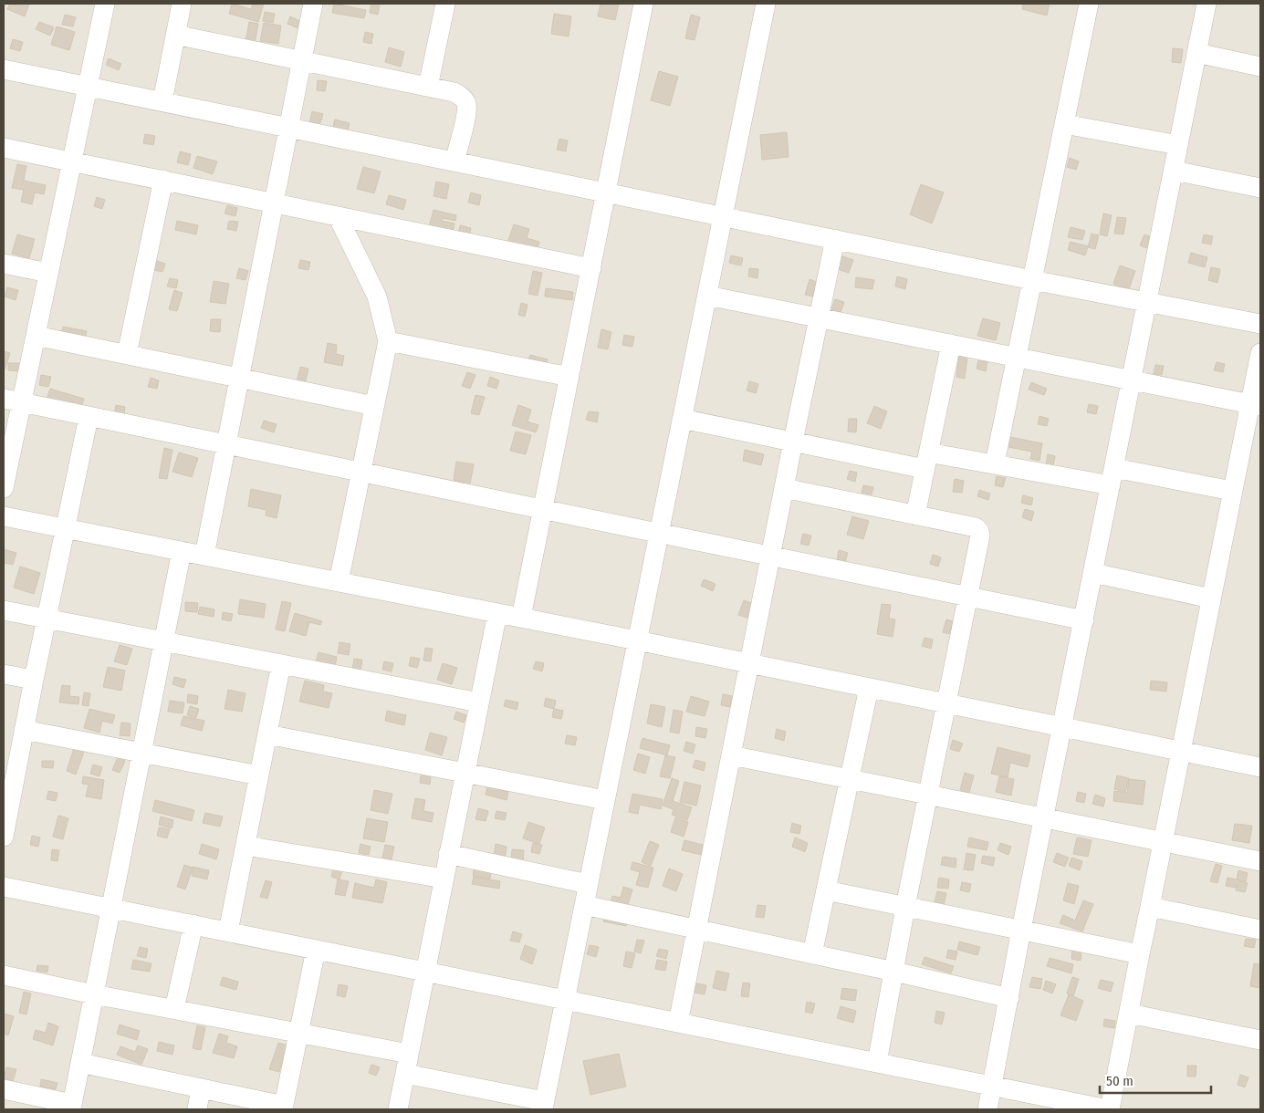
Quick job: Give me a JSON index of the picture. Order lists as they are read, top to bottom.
{
  "scale_bar": "50 m"
}
